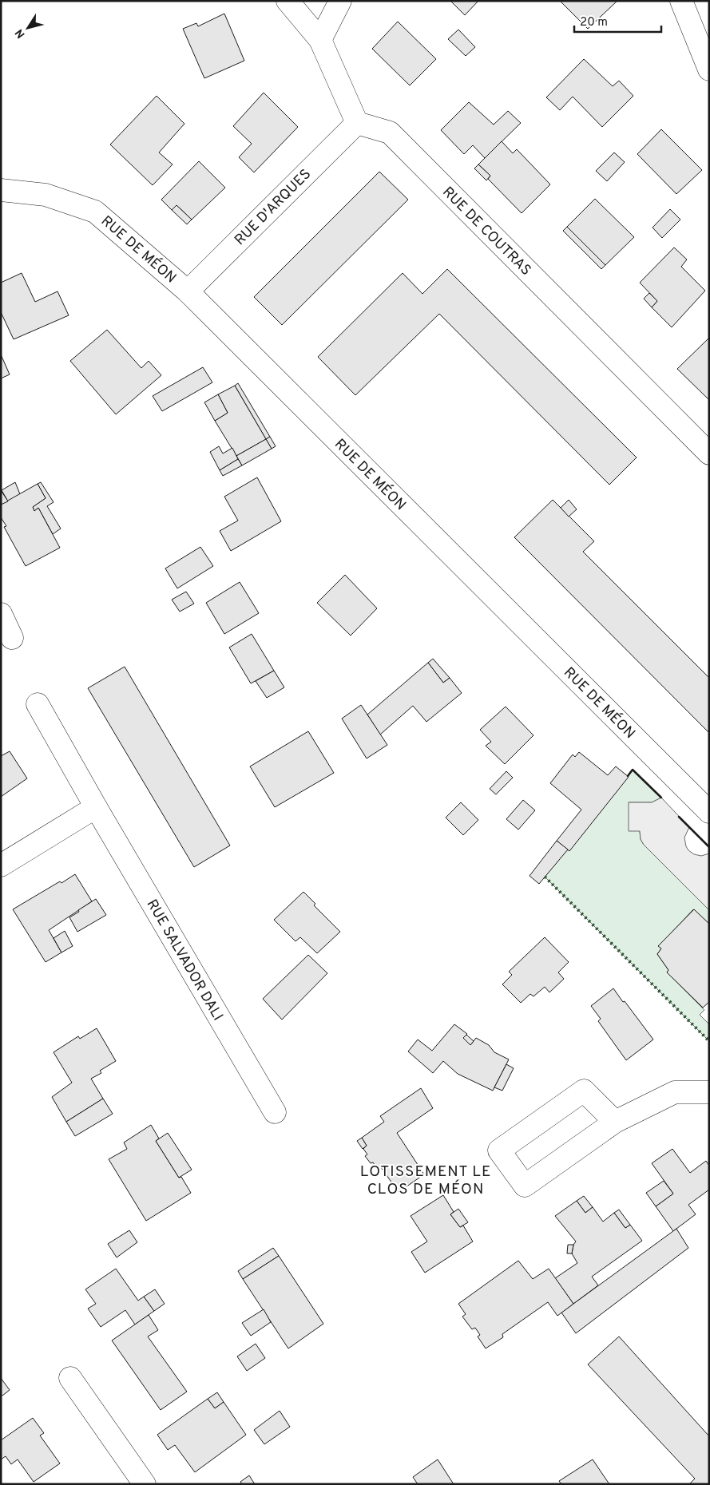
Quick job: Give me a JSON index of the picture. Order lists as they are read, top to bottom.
{
  "streets": {
    "street": [
      "RUE D'ARQUES",
      "RUE DE COUTRAS",
      "RUE DE MÉON",
      "RUE SALVADOR DALI"
    ]
  },
  "crossings": [
    ["RUE D'ARQUES", "RUE DE COUTRAS"],
    ["RUE D'ARQUES", "RUE DE MÉON"]
  ],
  "districts": ["LOTISSEMENT LE CLOS DE MÉON"],
  "scale_bar": "20 m",
  "north": "bottom left"
}
